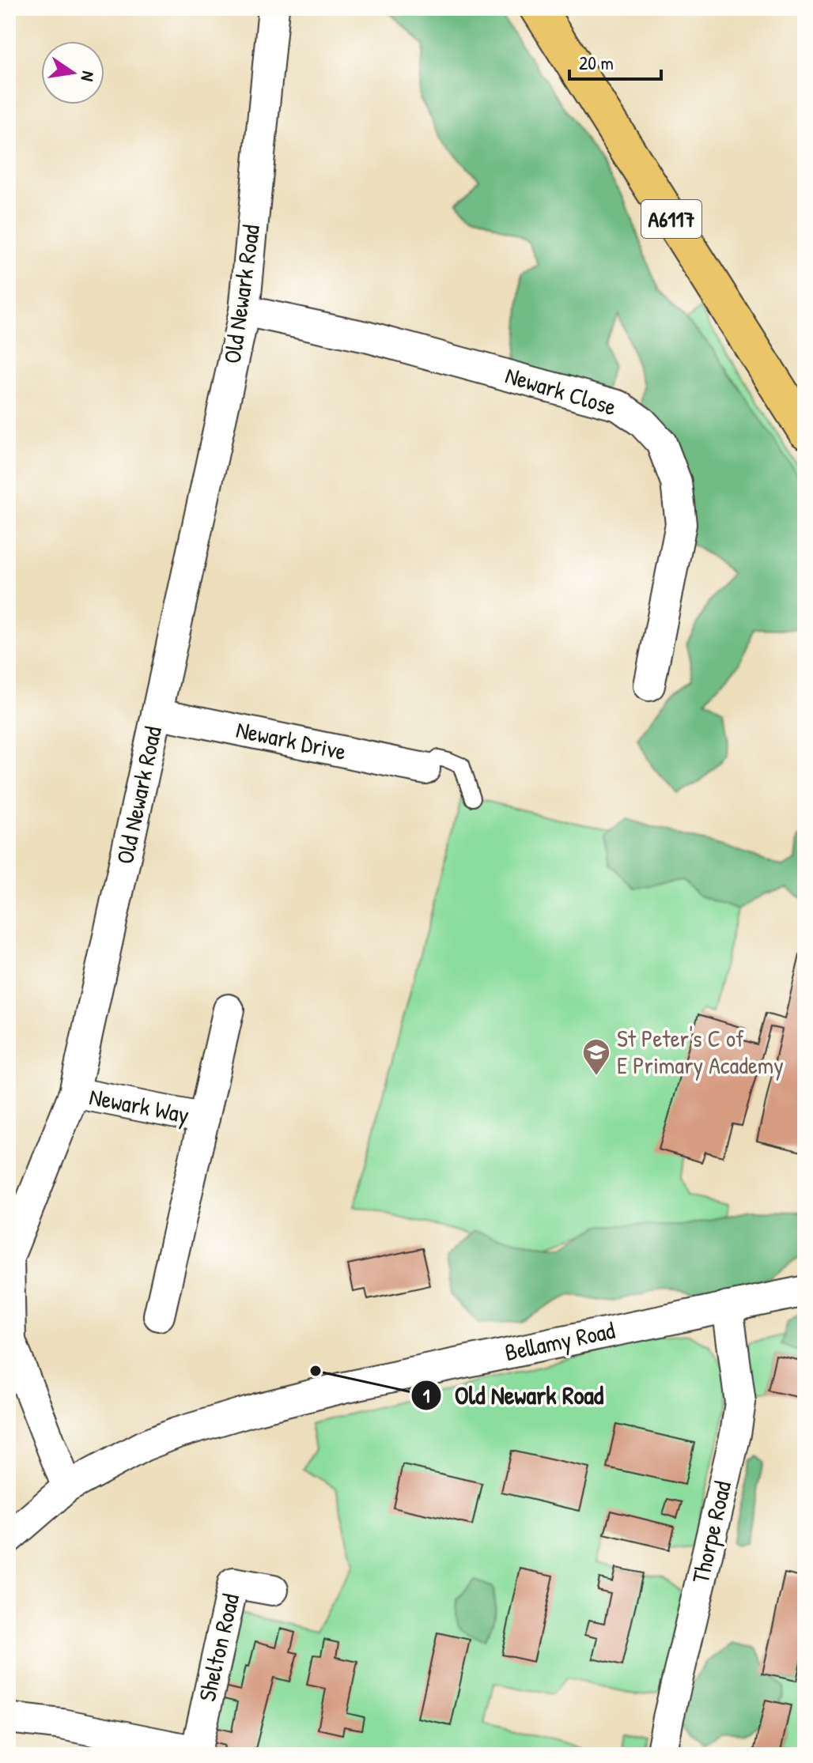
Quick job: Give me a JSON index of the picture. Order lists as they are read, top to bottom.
{
  "streets": {
    "main road": ["A6117"],
    "street": [
      "Old Newark Road",
      "Newark Close",
      "Newark Drive",
      "Newark Way",
      "Bellamy Road",
      "Thorpe Road",
      "Shelton Road"
    ]
  },
  "crossings": [
    ["Old Newark Road", "Newark Close"],
    ["Old Newark Road", "Newark Drive"],
    ["Old Newark Road", "Newark Way"],
    ["Old Newark Road", "Bellamy Road"],
    ["Bellamy Road", "Thorpe Road"]
  ],
  "places": {
    "school or university": ["St Peter's C of E Primary Academy"],
    "other": ["Old Newark Road"]
  },
  "scale_bar": "20 m",
  "north": "right"
}
